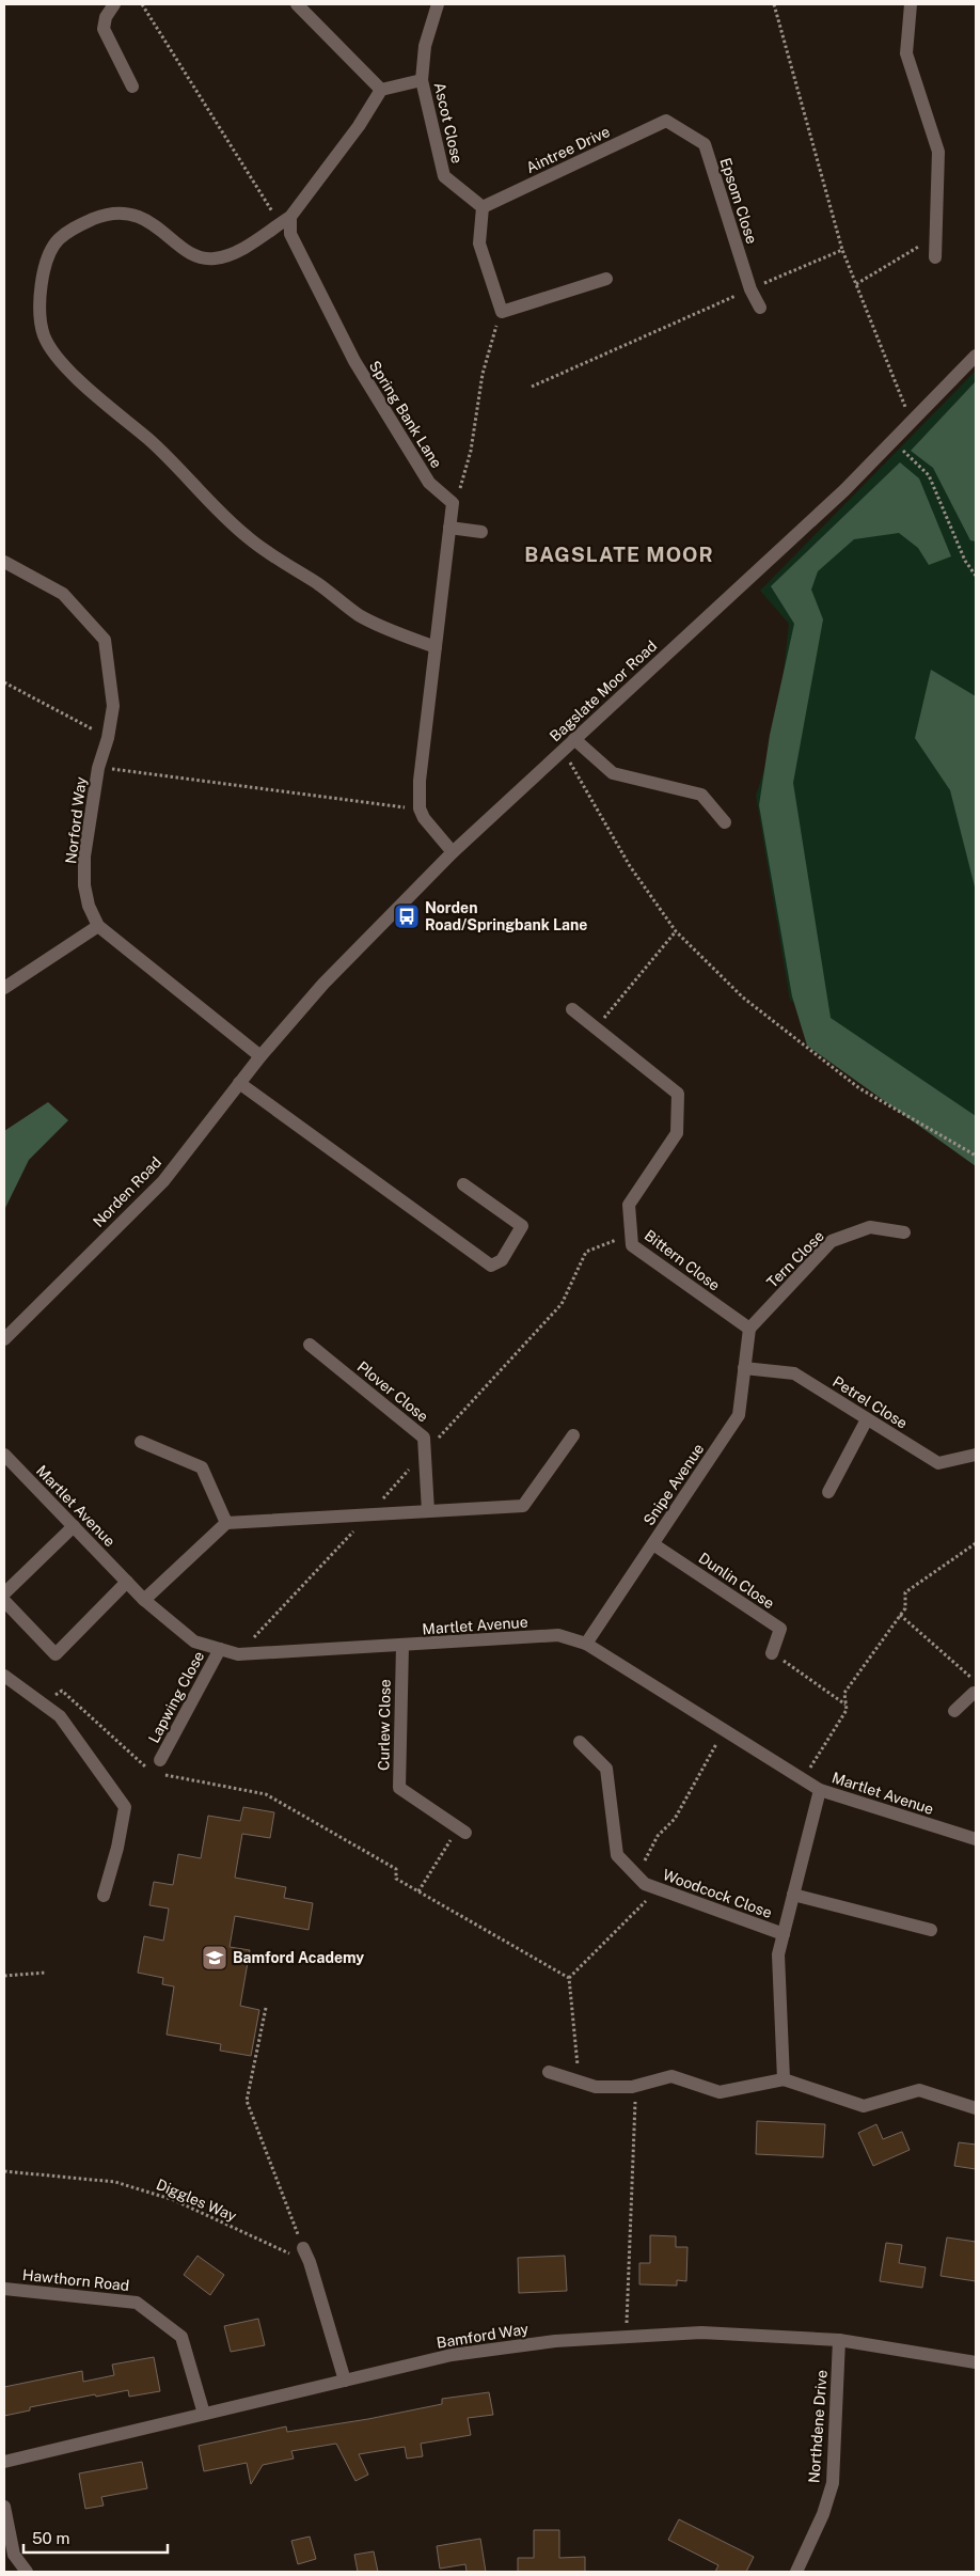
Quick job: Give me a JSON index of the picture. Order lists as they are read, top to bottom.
{
  "streets": {
    "street": [
      "Ascot Close",
      "Aintree Drive",
      "Epsom Close",
      "Spring Bank Lane",
      "Bagslate Moor Road",
      "Norford Way",
      "Norden Road",
      "Tern Close",
      "Bittern Close",
      "Plover Close",
      "Petrel Close",
      "Snipe Avenue",
      "Martlet Avenue",
      "Dunlin Close",
      "Lapwing Close",
      "Curlew Close",
      "Woodcock Close",
      "Hawthorn Road",
      "Bamford Way",
      "Northdene Drive"
    ],
    "path": ["Diggles Way"]
  },
  "crossings": [
    ["Ascot Close", "Aintree Drive"],
    ["Aintree Drive", "Epsom Close"],
    ["Bagslate Moor Road", "Norford Way"],
    ["Bagslate Moor Road", "Norden Road"],
    ["Norford Way", "Norden Road"],
    ["Tern Close", "Bittern Close"],
    ["Tern Close", "Snipe Avenue"],
    ["Bittern Close", "Snipe Avenue"],
    ["Petrel Close", "Snipe Avenue"],
    ["Snipe Avenue", "Martlet Avenue"],
    ["Snipe Avenue", "Dunlin Close"],
    ["Martlet Avenue", "Lapwing Close"],
    ["Martlet Avenue", "Curlew Close"],
    ["Martlet Avenue", "Woodcock Close"],
    ["Hawthorn Road", "Bamford Way"],
    ["Bamford Way", "Northdene Drive"]
  ],
  "districts": ["BAGSLATE MOOR"],
  "places": {
    "bus stop": ["Norden Road/Springbank Lane"],
    "school or university": ["Bamford Academy"]
  },
  "scale_bar": "50 m"
}
